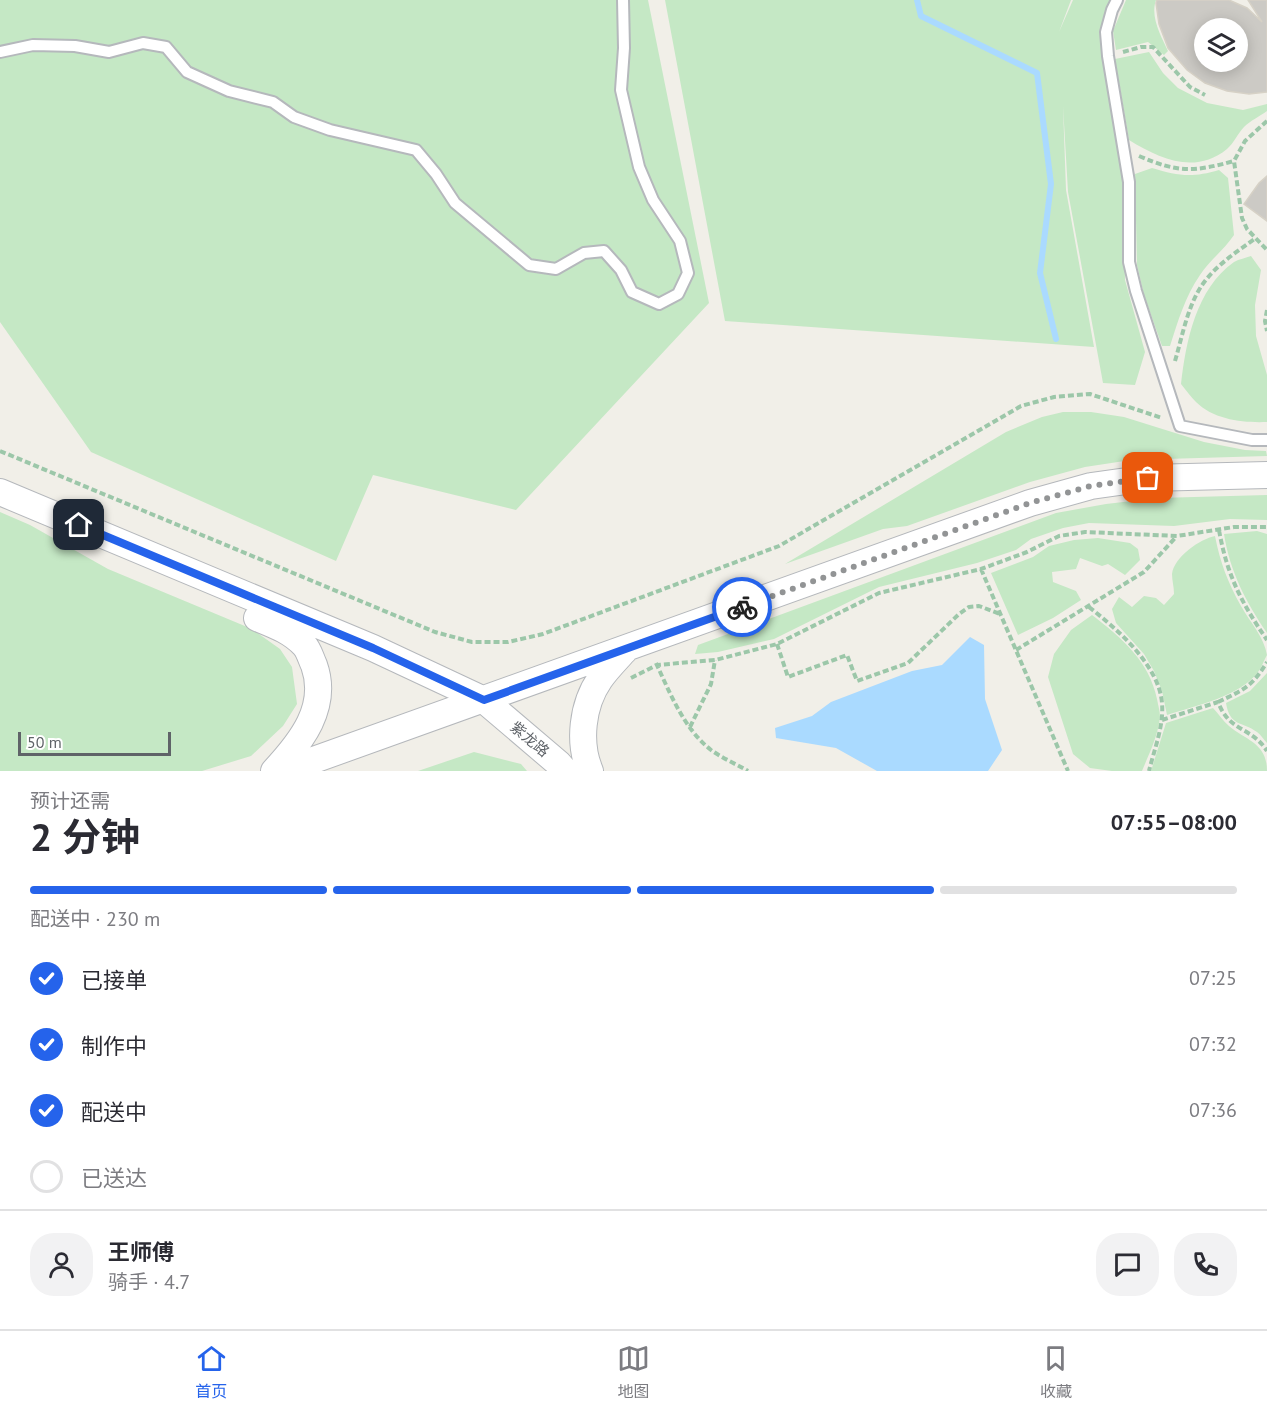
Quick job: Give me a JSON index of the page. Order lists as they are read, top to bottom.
{
  "streets": {
    "street": ["紫龙路"]
  },
  "scale_bar": "50 m",
  "page": {
    "scale": "50 m",
    "heading": ["2 分钟", "预计还需", "07:55–08:00"],
    "panel": ["王师傅", "骑手 · 4.7"],
    "bar": "配送中 · 230 m",
    "list": [
      ["已接单", "07:25"],
      ["制作中", "07:32"],
      ["配送中", "07:36"],
      "已送达"
    ],
    "tabs": ["首页", "地图", "收藏"]
  }
}
